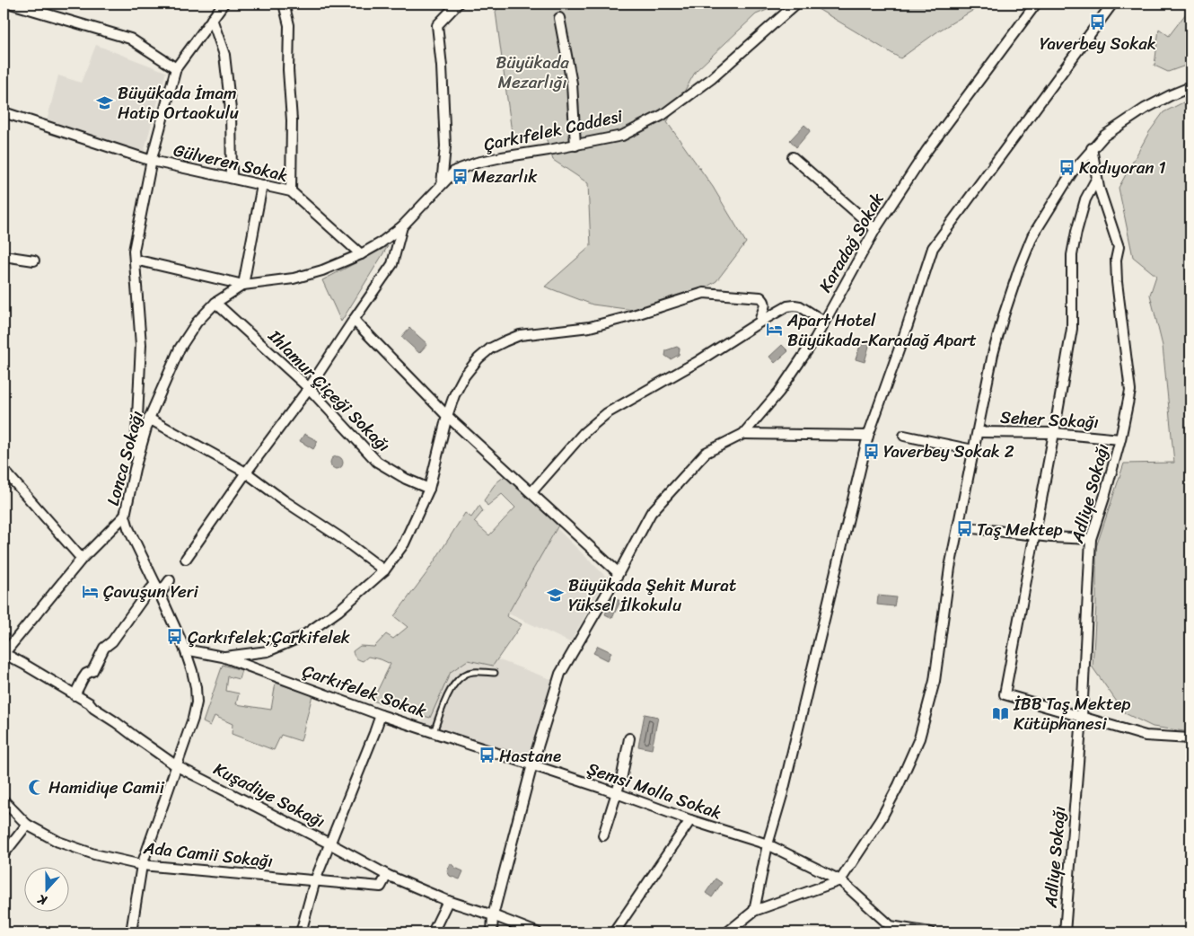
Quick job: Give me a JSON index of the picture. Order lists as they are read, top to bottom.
{
  "streets": {
    "street": [
      "Çarkıfelek Caddesi",
      "Gülveren Sokak",
      "Karadağ Sokak",
      "Ihlamur Çiçeği Sokağı",
      "Seher Sokağı",
      "Lonca Sokağı",
      "Adliye Sokağı",
      "Çarkıfelek Sokak",
      "Şemsi Molla Sokak",
      "Kuşadiye Sokağı",
      "Ada Camii Sokağı"
    ]
  },
  "crossings": [
    ["Çarkıfelek Caddesi", "Lonca Sokağı"],
    ["Gülveren Sokak", "Lonca Sokağı"],
    ["Karadağ Sokak", "Çarkıfelek Sokak"],
    ["Karadağ Sokak", "Şemsi Molla Sokak"],
    ["Karadağ Sokak", "Kuşadiye Sokağı"],
    ["Ihlamur Çiçeği Sokağı", "Lonca Sokağı"],
    ["Seher Sokağı", "Adliye Sokağı"],
    ["Lonca Sokağı", "Çarkıfelek Sokak"],
    ["Lonca Sokağı", "Kuşadiye Sokağı"],
    ["Lonca Sokağı", "Ada Camii Sokağı"],
    ["Çarkıfelek Sokak", "Şemsi Molla Sokak"],
    ["Kuşadiye Sokağı", "Ada Camii Sokağı"]
  ],
  "parks": ["Büyükada Mezarlığı"],
  "places": {
    "bus stop": [
      "Yaverbey Sokak",
      "Kadıyoran 1",
      "Mezarlık",
      "Yaverbey Sokak 2",
      "Taş Mektep",
      "Çarkıfelek;Çarkifelek",
      "Hastane"
    ],
    "school or university": ["Büyükada İmam Hatip Ortaokulu", "Büyükada Şehit Murat Yüksel İlkokulu"],
    "hotel": ["Apart Hotel Büyükada-Karadağ Apart", "Çavuşun Yeri"],
    "library": ["İBB Taş Mektep Kütüphanesi"],
    "mosque": ["Hamidiye Camii"]
  },
  "north": "bottom"
}
